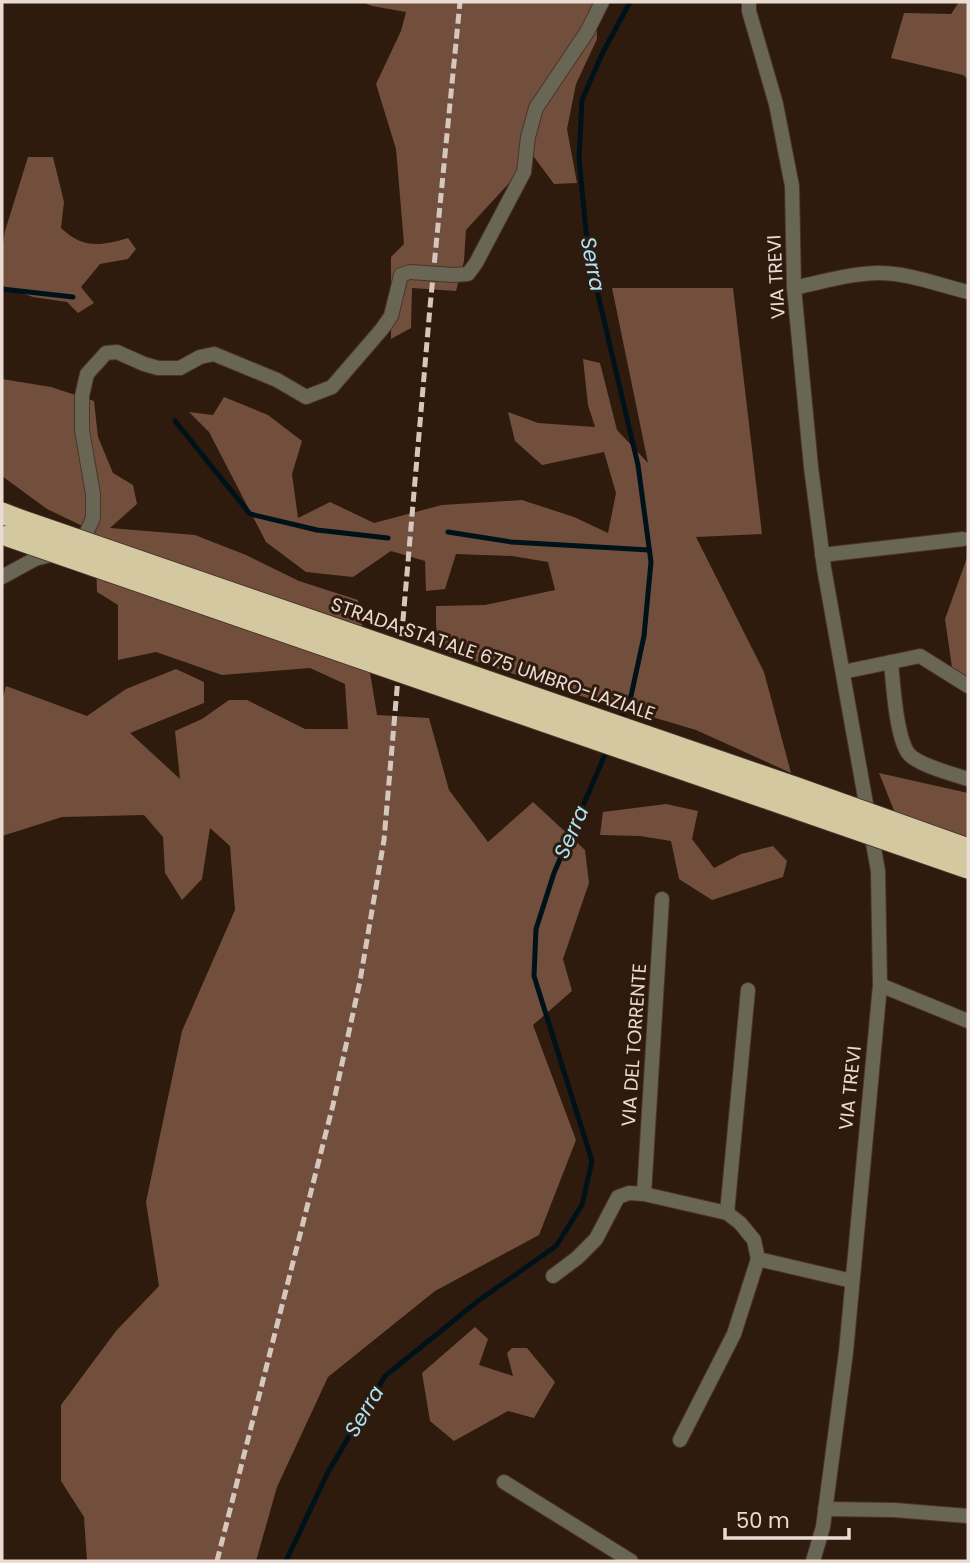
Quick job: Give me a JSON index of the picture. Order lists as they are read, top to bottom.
{
  "streets": {
    "highway": ["STRADA STATALE 675 UMBRO-LAZIALE"],
    "street": ["VIA TREVI", "VIA DEL TORRENTE"]
  },
  "water": ["Serra"],
  "scale_bar": "50 m"
}
